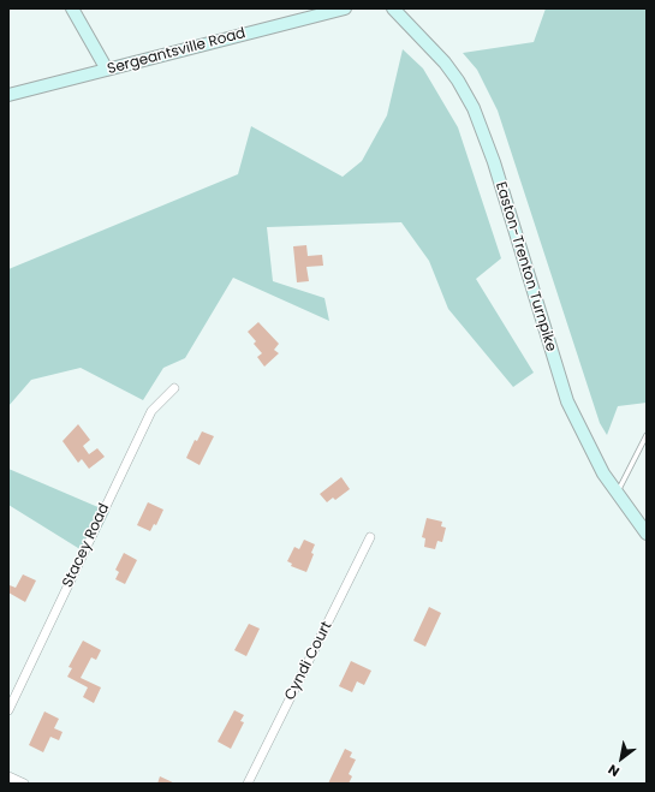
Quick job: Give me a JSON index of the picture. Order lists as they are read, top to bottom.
{
  "streets": {
    "main road": ["Sergeantsville Road", "Easton-Trenton Turnpike"],
    "street": ["Stacey Road", "Cyndi Court"]
  },
  "north": "bottom left"
}
